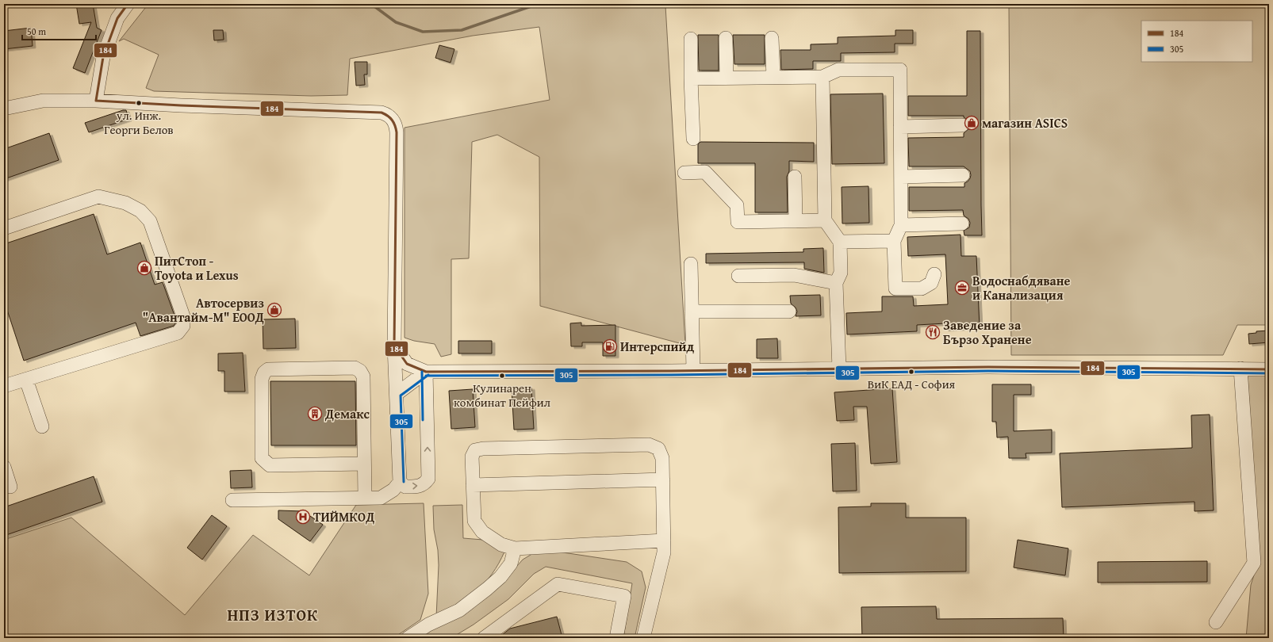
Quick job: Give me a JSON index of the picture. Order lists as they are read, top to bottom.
{
  "districts": ["НПЗ ИЗТОК"],
  "places": {
    "other": ["ул. Инж. Георги Белов", "ВиК ЕАД - София", "Кулинарен комбинат Пейфил"],
    "shop": ["магазин ASICS", "ПитСтоп - Toyota и Lexus", "Автосервиз \"Авантайм-М\" ЕООД"],
    "office": ["Водоснабдяване и Канализация"],
    "restaurant": ["Заведение за Бързо Хранене"],
    "fuel station": ["Интерспийд"],
    "building": ["Демакс"],
    "hospital": ["ТИЙМКОД"]
  },
  "lines": ["transit line 184", "transit line 305"],
  "legend": ["184", "305"],
  "scale_bar": "50 m"
}
